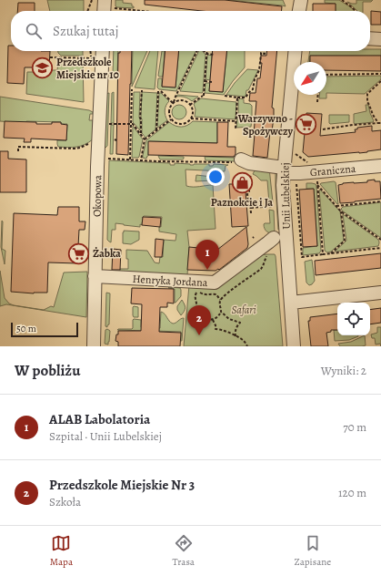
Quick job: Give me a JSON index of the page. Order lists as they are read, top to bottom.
{
  "streets": {
    "street": [
      "Graniczna",
      "Okopowa",
      "Unii Lubelskiej",
      "Henryka Jordana"
    ]
  },
  "crossings": [
    ["Graniczna", "Unii Lubelskiej"],
    ["Okopowa", "Henryka Jordana"]
  ],
  "parks": ["Safari"],
  "places": {
    "school or university": ["Przedszkole Miejskie nr 10"],
    "supermarket": ["Warzywno - Spożywczy", "Żabka"],
    "shop": ["Paznokcie i Ja"]
  },
  "scale_bar": "50 m",
  "north": "bottom left",
  "page": {
    "search": "Szukaj tutaj",
    "pins": ["1", "2"],
    "scale": "50 m",
    "heading": ["W pobliżu", "Wyniki: 2"],
    "list": [
      {
        "mark": "1",
        "name": "ALAB Labolatoria",
        "note": "Szpital · Unii Lubelskiej",
        "value": "70 m"
      },
      {
        "mark": "2",
        "name": "Przedszkole Miejskie Nr 3",
        "note": "Szkoła",
        "value": "120 m"
      }
    ],
    "nav": ["Mapa", "Trasa", "Zapisane"]
  }
}
